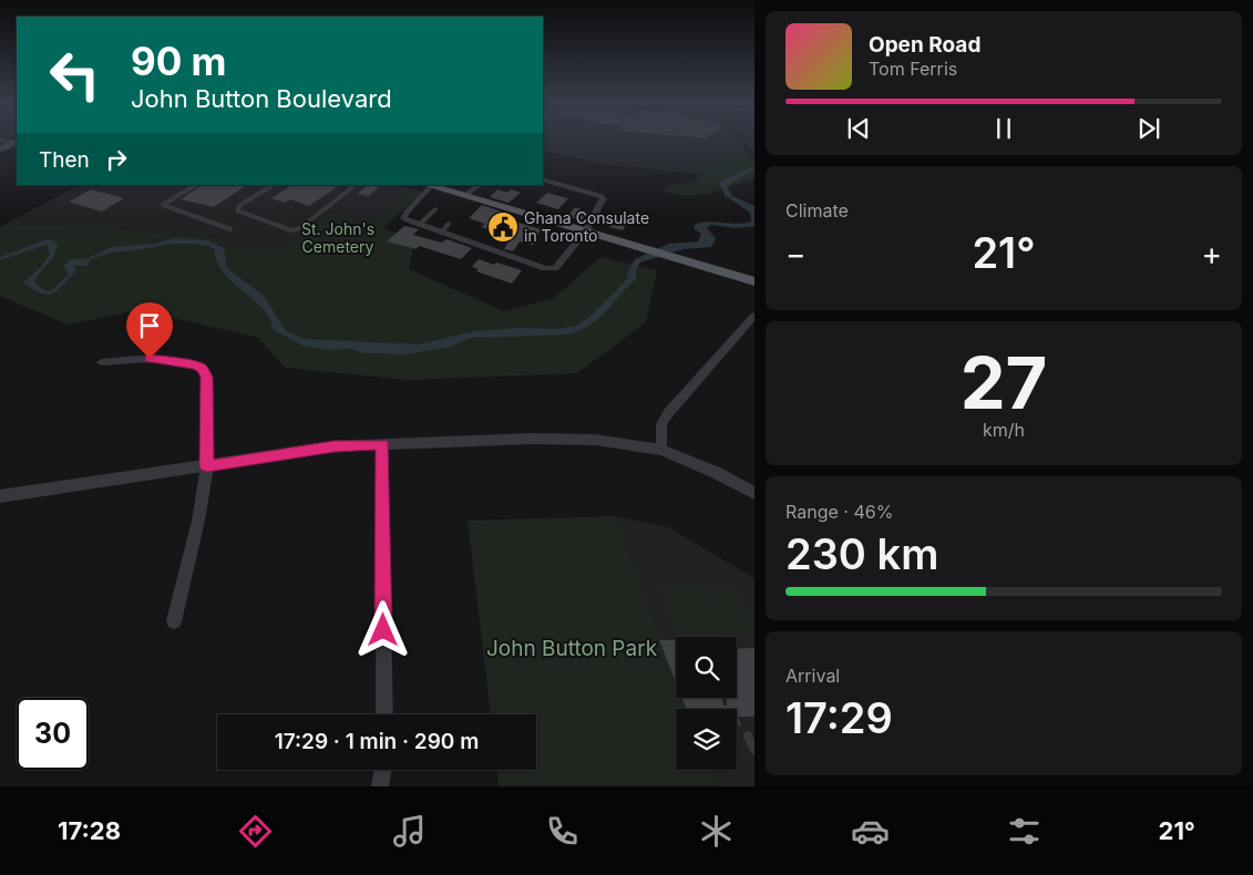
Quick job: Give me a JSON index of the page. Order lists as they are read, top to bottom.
{
  "parks": ["St. John's Cemetery", "John Button Park"],
  "places": {
    "public building": ["Ghana Consulate in Toronto"]
  },
  "page": {
    "turn": ["90 m", "John Button Boulevard"],
    "song": ["Open Road", "Tom Ferris"],
    "then": "Then",
    "tile": [
      "Climate",
      ["27", "km/h"],
      ["Range · 46%", "230 km"],
      ["Arrival", "17:29"]
    ],
    "heat": ["−", "21°", "+"],
    "limit": "30",
    "trip": "17:29 · 1 min · 290 m",
    "tabs": ["17:28", "21°"]
  }
}
